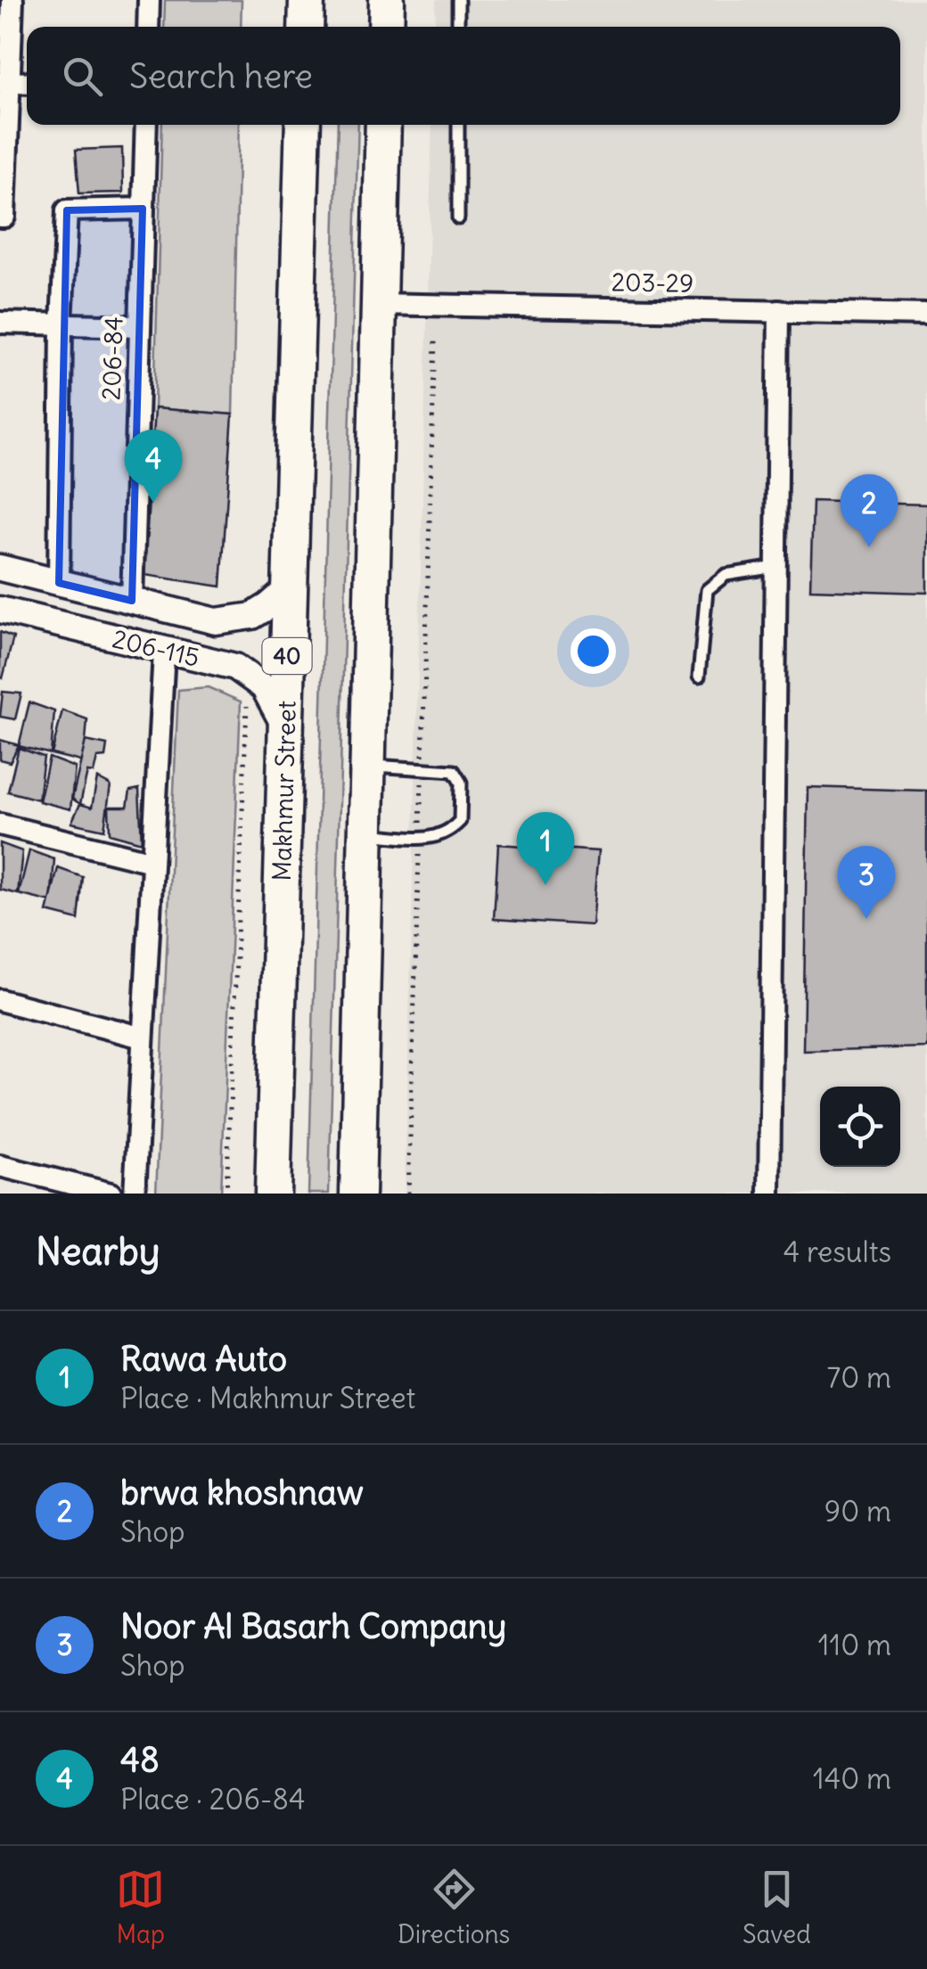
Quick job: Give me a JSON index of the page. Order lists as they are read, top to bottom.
{
  "streets": {
    "highway": ["40", "Makhmur Street"],
    "street": ["203-29", "206-84", "206-115"]
  },
  "crossings": [
    ["206-84", "206-115"],
    ["206-115", "Makhmur Street"]
  ],
  "page": {
    "search": "Search here",
    "pins": [
      "4",
      "2",
      "1",
      "3"
    ],
    "heading": ["Nearby", "4 results"],
    "list": [
      {
        "mark": "1",
        "name": "Rawa Auto",
        "note": "Place · Makhmur Street",
        "value": "70 m"
      },
      {
        "mark": "2",
        "name": "brwa khoshnaw",
        "note": "Shop",
        "value": "90 m"
      },
      {
        "mark": "3",
        "name": "Noor Al Basarh Company",
        "note": "Shop",
        "value": "110 m"
      },
      {
        "mark": "4",
        "name": "48",
        "note": "Place · 206-84",
        "value": "140 m"
      }
    ],
    "nav": ["Map", "Directions", "Saved"]
  }
}
